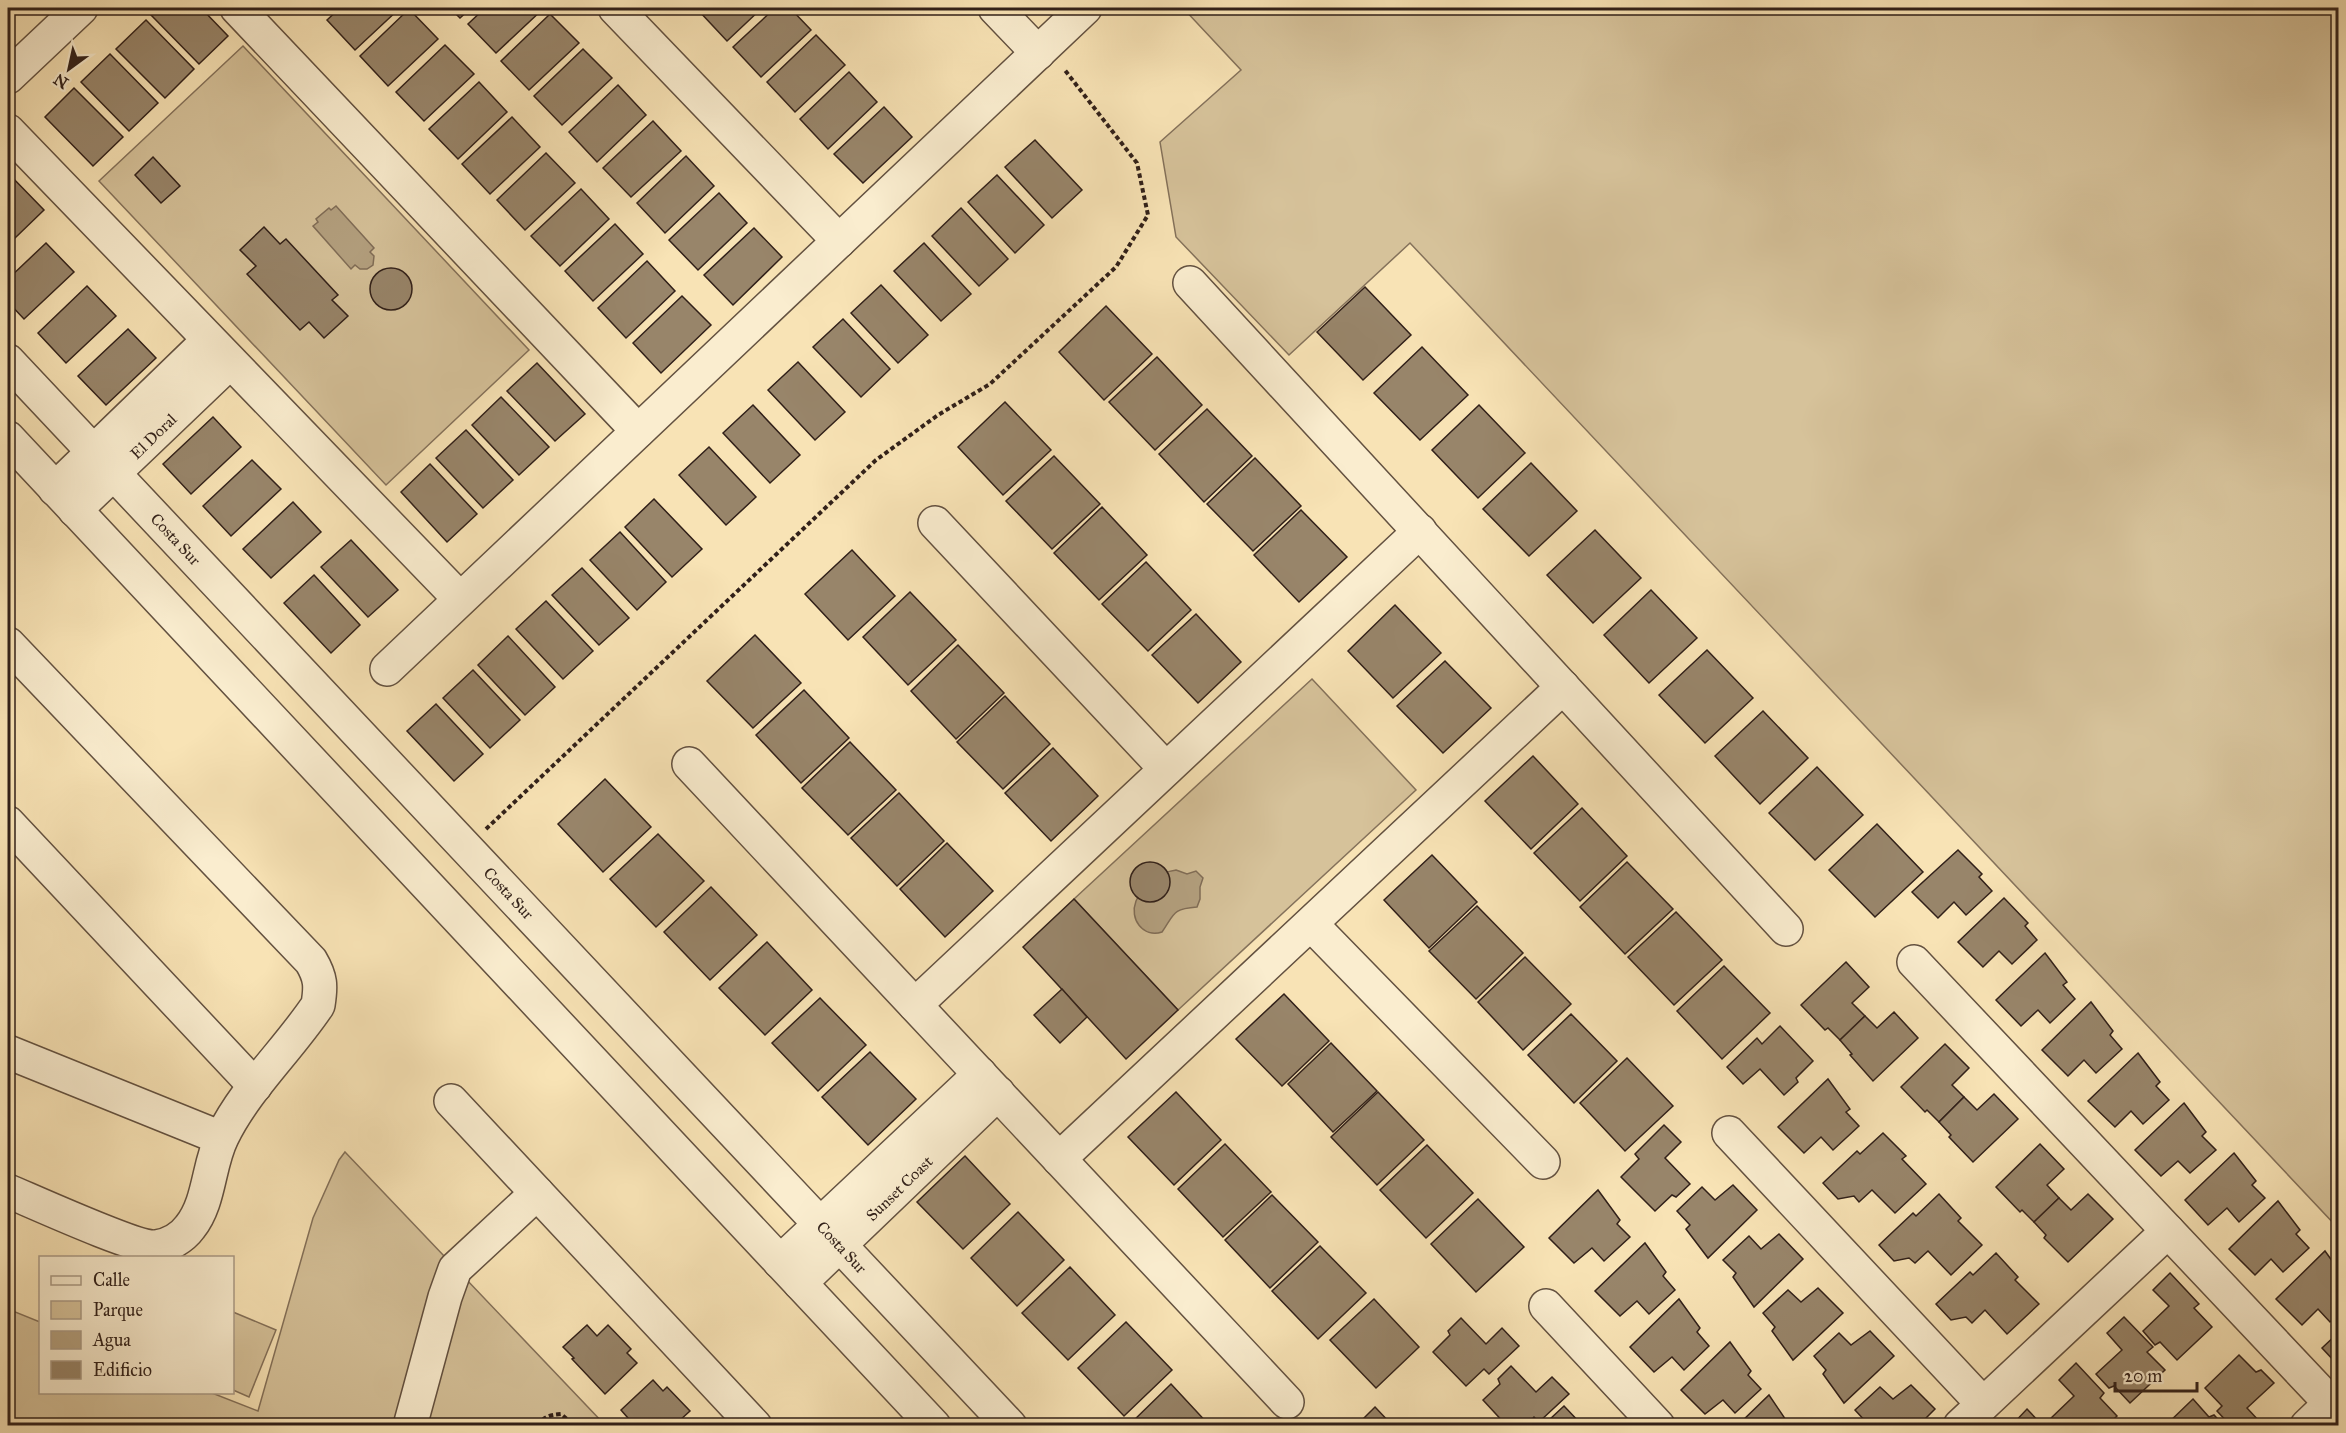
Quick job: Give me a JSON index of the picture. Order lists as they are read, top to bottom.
{
  "streets": {
    "street": ["El Doral", "Costa Sur", "Sunset Coast"]
  },
  "crossings": [
    ["El Doral", "Costa Sur"],
    ["Costa Sur", "Sunset Coast"]
  ],
  "legend": [
    "Calle",
    "Parque",
    "Agua",
    "Edificio"
  ],
  "scale_bar": "20 m",
  "north": "bottom left"
}
